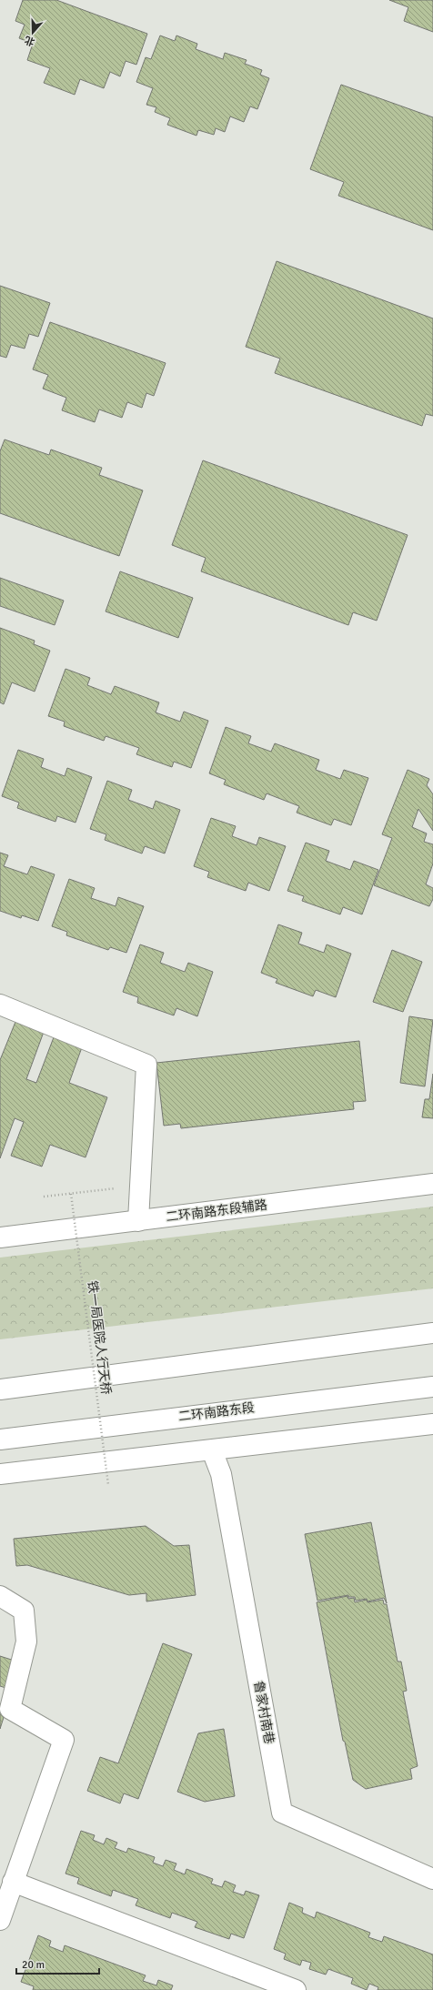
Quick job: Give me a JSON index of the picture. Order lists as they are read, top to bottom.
{
  "streets": {
    "main road": ["二环南路东段辅路", "二环南路东段", "鲁家村南巷"],
    "path": ["铁一局医院人行天桥"]
  },
  "scale_bar": "20 m",
  "north": "bottom"
}
